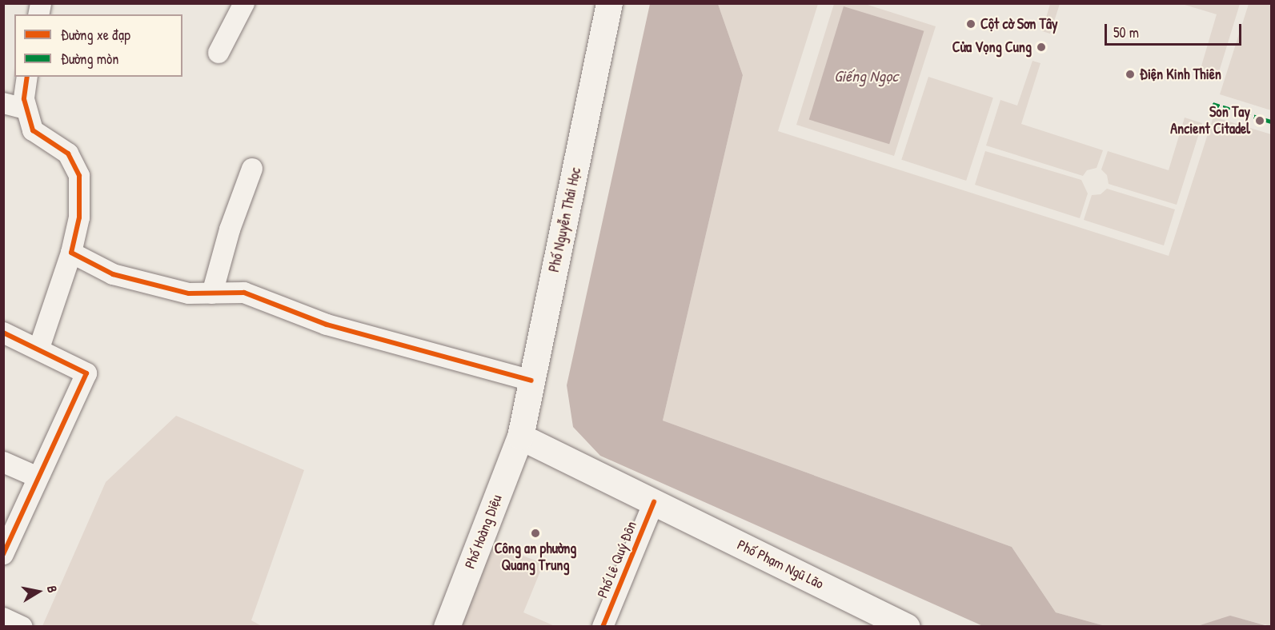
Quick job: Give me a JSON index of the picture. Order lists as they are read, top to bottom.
{
  "streets": {
    "main road": ["Phố Nguyễn Thái Học", "Phố Hoàng Diệu", "Phố Phạm Ngũ Lão"],
    "street": ["Phố Lê Quý Đôn"]
  },
  "crossings": [
    ["Phố Nguyễn Thái Học", "Phố Hoàng Diệu"],
    ["Phố Lê Quý Đôn", "Phố Phạm Ngũ Lão"]
  ],
  "water": ["Giếng Ngọc"],
  "places": [
    "Cột cờ Sơn Tây",
    "Cửa Vọng Cung",
    "Điện Kinh Thiên",
    "Son Tay Ancient Citadel",
    "Công an phường Quang Trung"
  ],
  "legend": ["Đường xe đạp", "Đường mòn"],
  "scale_bar": "50 m",
  "north": "right"
}
